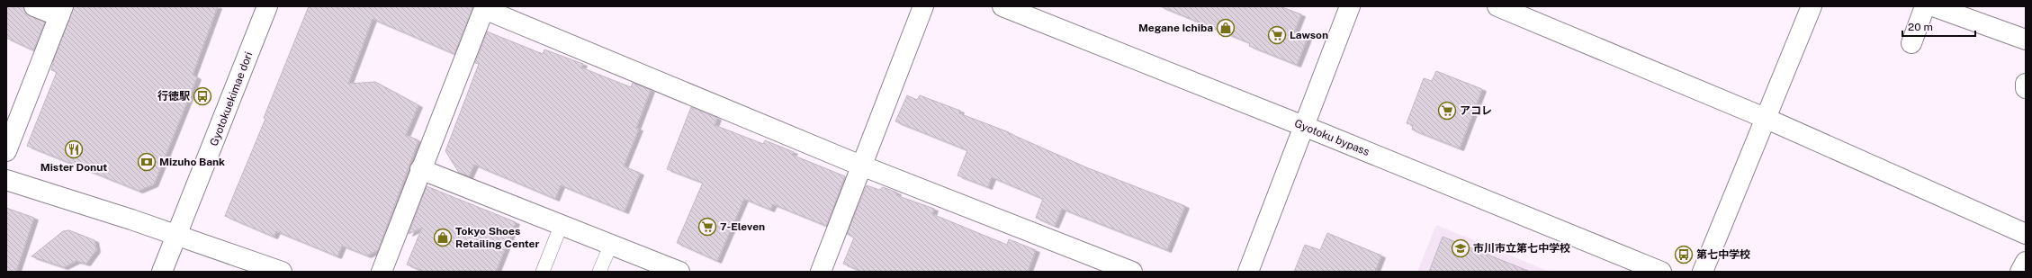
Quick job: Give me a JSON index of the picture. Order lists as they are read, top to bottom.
{
  "streets": {
    "street": ["Gyotokuekimae dori", "Gyotoku bypass"]
  },
  "places": {
    "shop": ["Megane Ichiba", "Tokyo Shoes Retailing Center"],
    "supermarket": ["Lawson", "アコレ", "7-Eleven"],
    "bus stop": ["行徳駅", "第七中学校"],
    "restaurant": ["Mister Donut"],
    "bank": ["Mizuho Bank"],
    "school or university": ["市川市立第七中学校"]
  },
  "scale_bar": "20 m"
}
